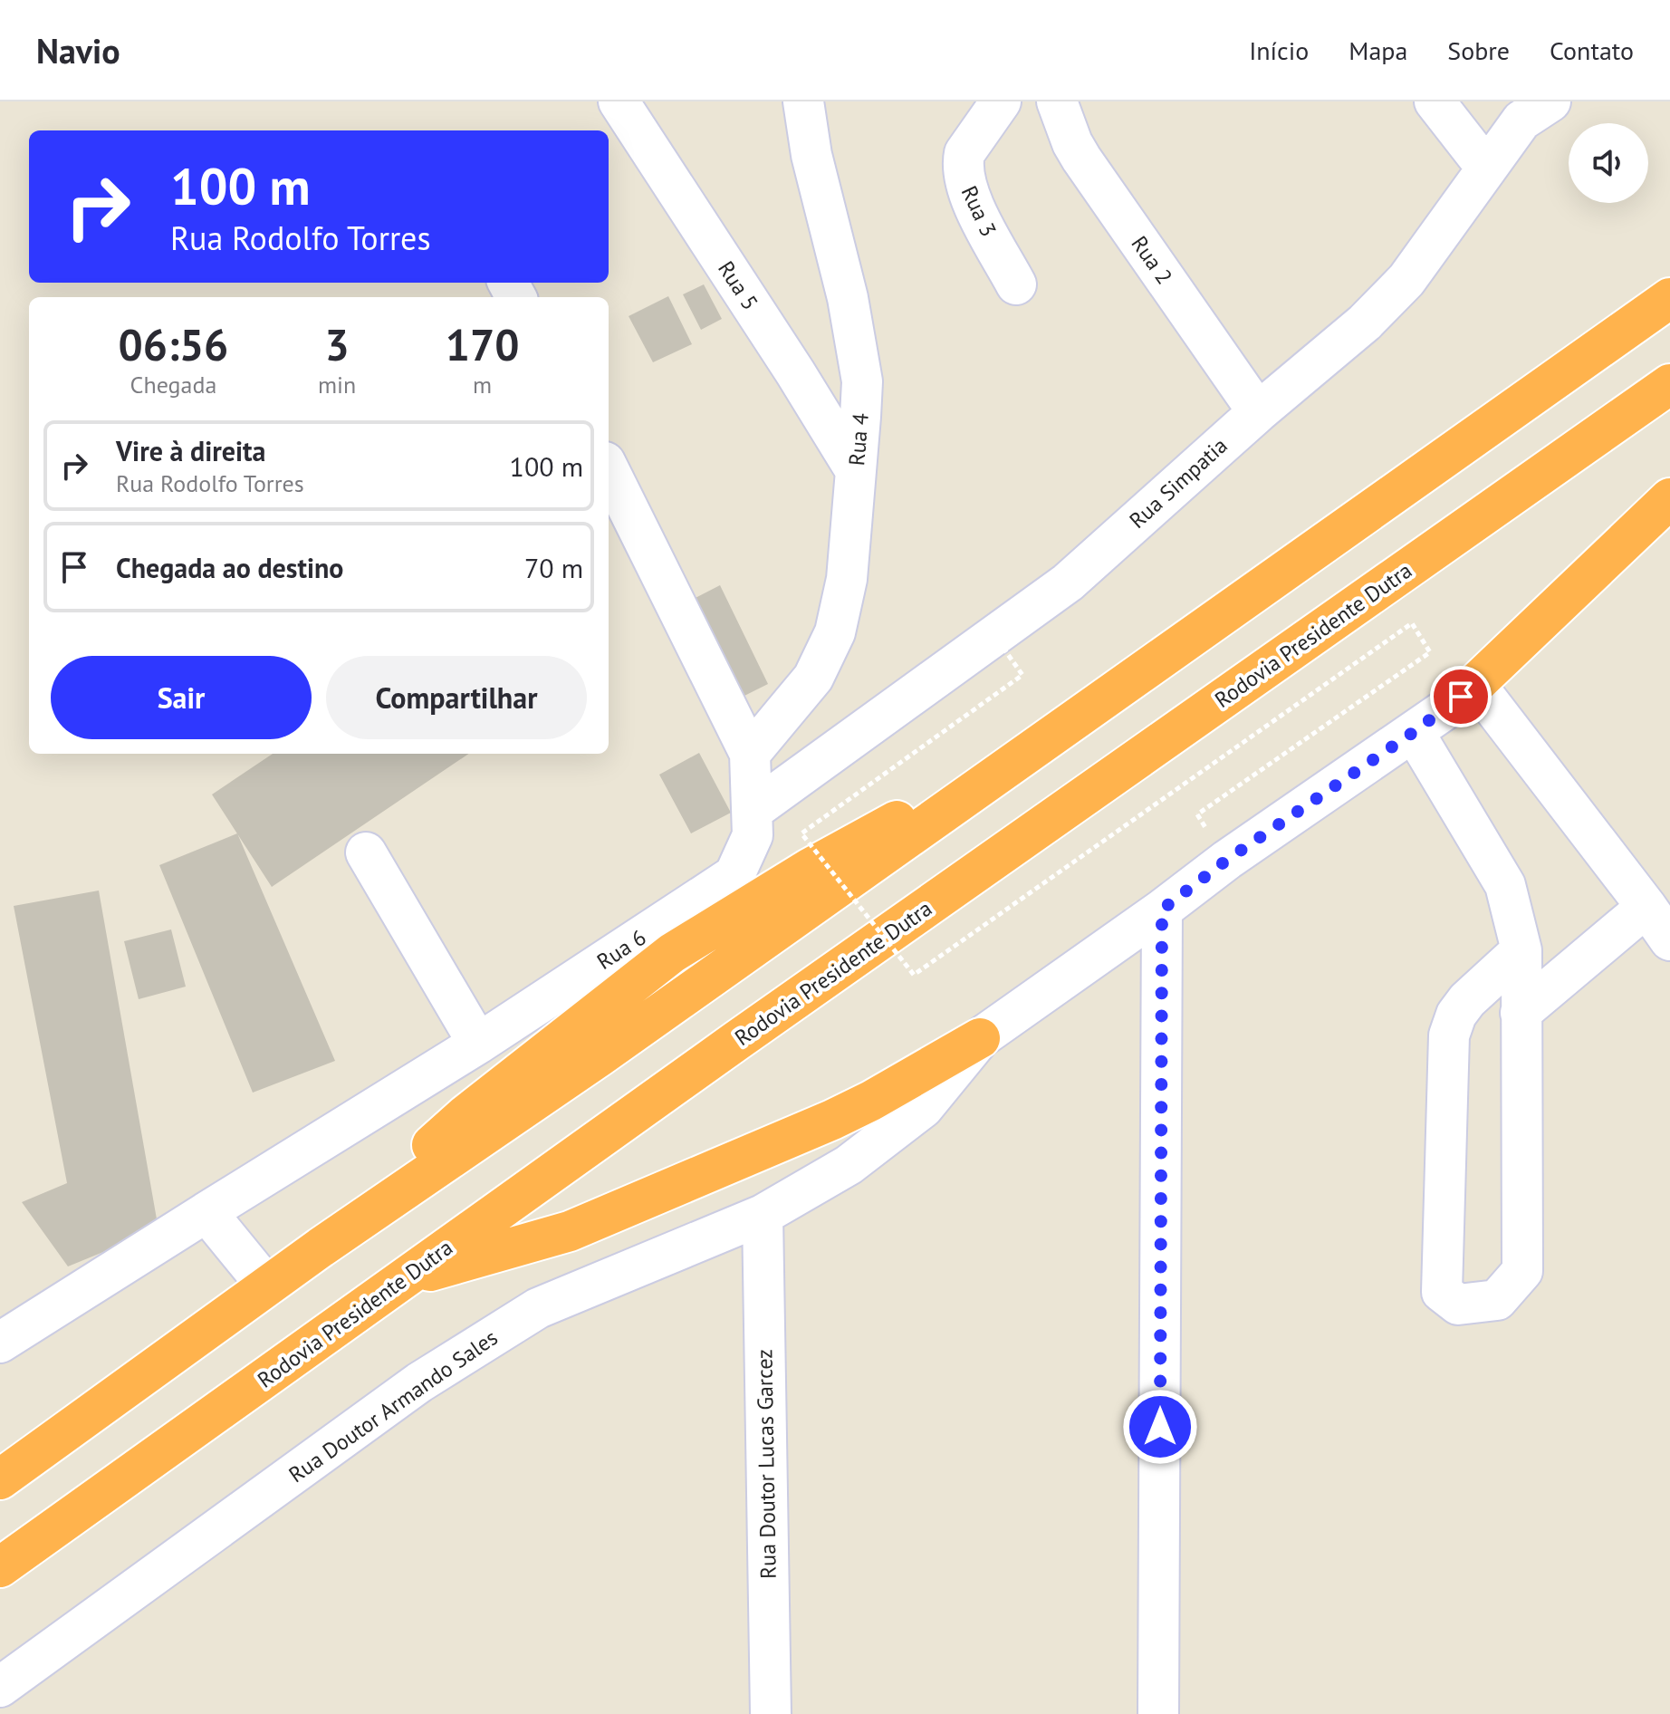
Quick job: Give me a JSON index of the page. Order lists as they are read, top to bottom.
{
  "streets": {
    "highway": ["Rodovia Presidente Dutra"],
    "street": [
      "Rua 3",
      "Rua 2",
      "Rua 5",
      "Rua 4",
      "Rua Simpatia",
      "Rua 6",
      "Rua Doutor Armando Sales",
      "Rua Doutor Lucas Garcez"
    ]
  },
  "crossings": [
    ["Rua 2", "Rua Simpatia"],
    ["Rua 5", "Rua 4"],
    ["Rua 4", "Rua 6"],
    ["Rua Simpatia", "Rua 6"],
    ["Rua Doutor Armando Sales", "Rua Doutor Lucas Garcez"]
  ],
  "page": {
    "header": "Navio",
    "nav": [
      "Início",
      "Mapa",
      "Sobre",
      "Contato"
    ],
    "turn": ["100 m", "Rua Rodolfo Torres"],
    "eta": [
      "06:56",
      "Chegada",
      "3",
      "min",
      "170",
      "m"
    ],
    "list": [
      {
        "name": "Vire à direita",
        "note": "Rua Rodolfo Torres",
        "value": "100 m"
      },
      {
        "name": "Chegada ao destino",
        "value": "70 m"
      }
    ],
    "buttons": ["Sair", "Compartilhar"]
  }
}
